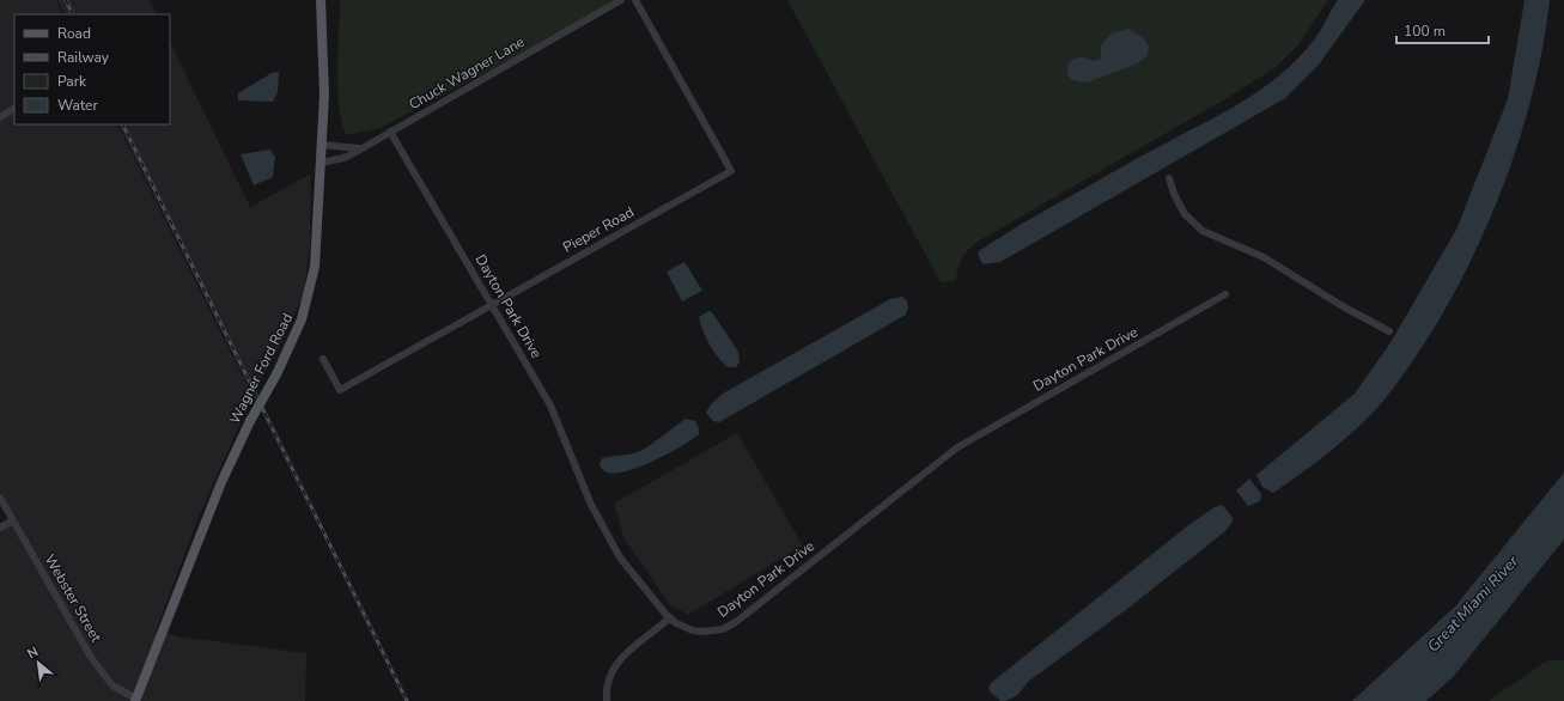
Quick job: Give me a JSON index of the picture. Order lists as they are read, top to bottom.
{
  "streets": {
    "main road": ["Wagner Ford Road"],
    "street": [
      "Chuck Wagner Lane",
      "Pieper Road",
      "Dayton Park Drive",
      "Webster Street"
    ]
  },
  "crossings": [
    ["Chuck Wagner Lane", "Dayton Park Drive"],
    ["Chuck Wagner Lane", "Wagner Ford Road"],
    ["Pieper Road", "Dayton Park Drive"],
    ["Wagner Ford Road", "Webster Street"]
  ],
  "water": ["Great Miami River"],
  "legend": [
    "Road",
    "Railway",
    "Park",
    "Water"
  ],
  "scale_bar": "100 m",
  "north": "top left"
}
